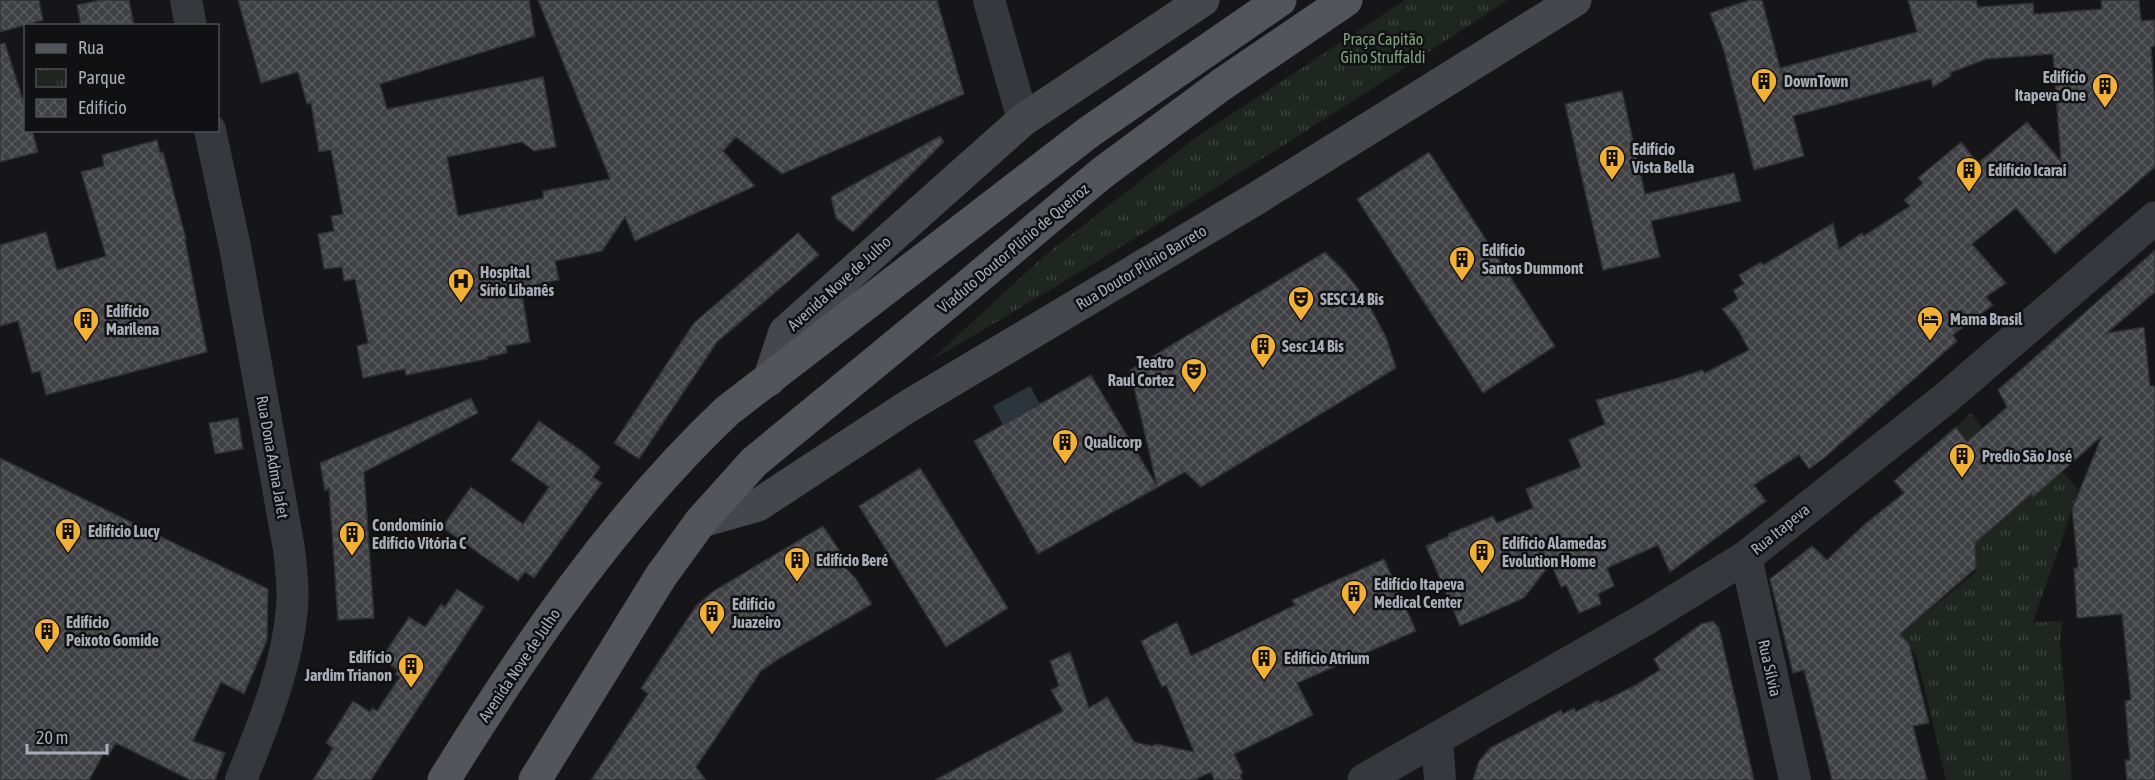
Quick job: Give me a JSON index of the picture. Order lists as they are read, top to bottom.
{
  "streets": {
    "main road": ["Viaduto Doutor Plínio de Queiroz", "Rua Doutor Plínio Barreto", "Avenida Nove de Julho"],
    "street": ["Rua Dona Adma Jafet", "Rua Itapeva", "Rua Sílvia"]
  },
  "crossings": [
    ["Viaduto Doutor Plínio de Queiroz", "Rua Doutor Plínio Barreto"],
    ["Rua Itapeva", "Rua Sílvia"]
  ],
  "parks": ["Praça Capitão Gino Struffaldi"],
  "places": {
    "building": [
      "DownTown",
      "Edifício Itapeva One",
      "Edifício Vista Bella",
      "Edifício Icarai",
      "Edifício Santos Dummont",
      "Edifício Marilena",
      "Sesc 14 Bis",
      "Qualicorp",
      "Predio São José",
      "Edifício Lucy",
      "Condomínio Edifício Vitória C",
      "Edifício Alamedas Evolution Home",
      "Edifício Beré",
      "Edifício Itapeva Medical Center",
      "Edifício Juazeiro",
      "Edifício Peixoto Gomide",
      "Edifício Atrium",
      "Edifício Jardim Trianon"
    ],
    "hospital": ["Hospital Sírio Libanês"],
    "theatre": ["SESC 14 Bis", "Teatro Raul Cortez"],
    "hotel": ["Mama Brasil"]
  },
  "legend": ["Rua", "Parque", "Edifício"],
  "scale_bar": "20 m"
}
